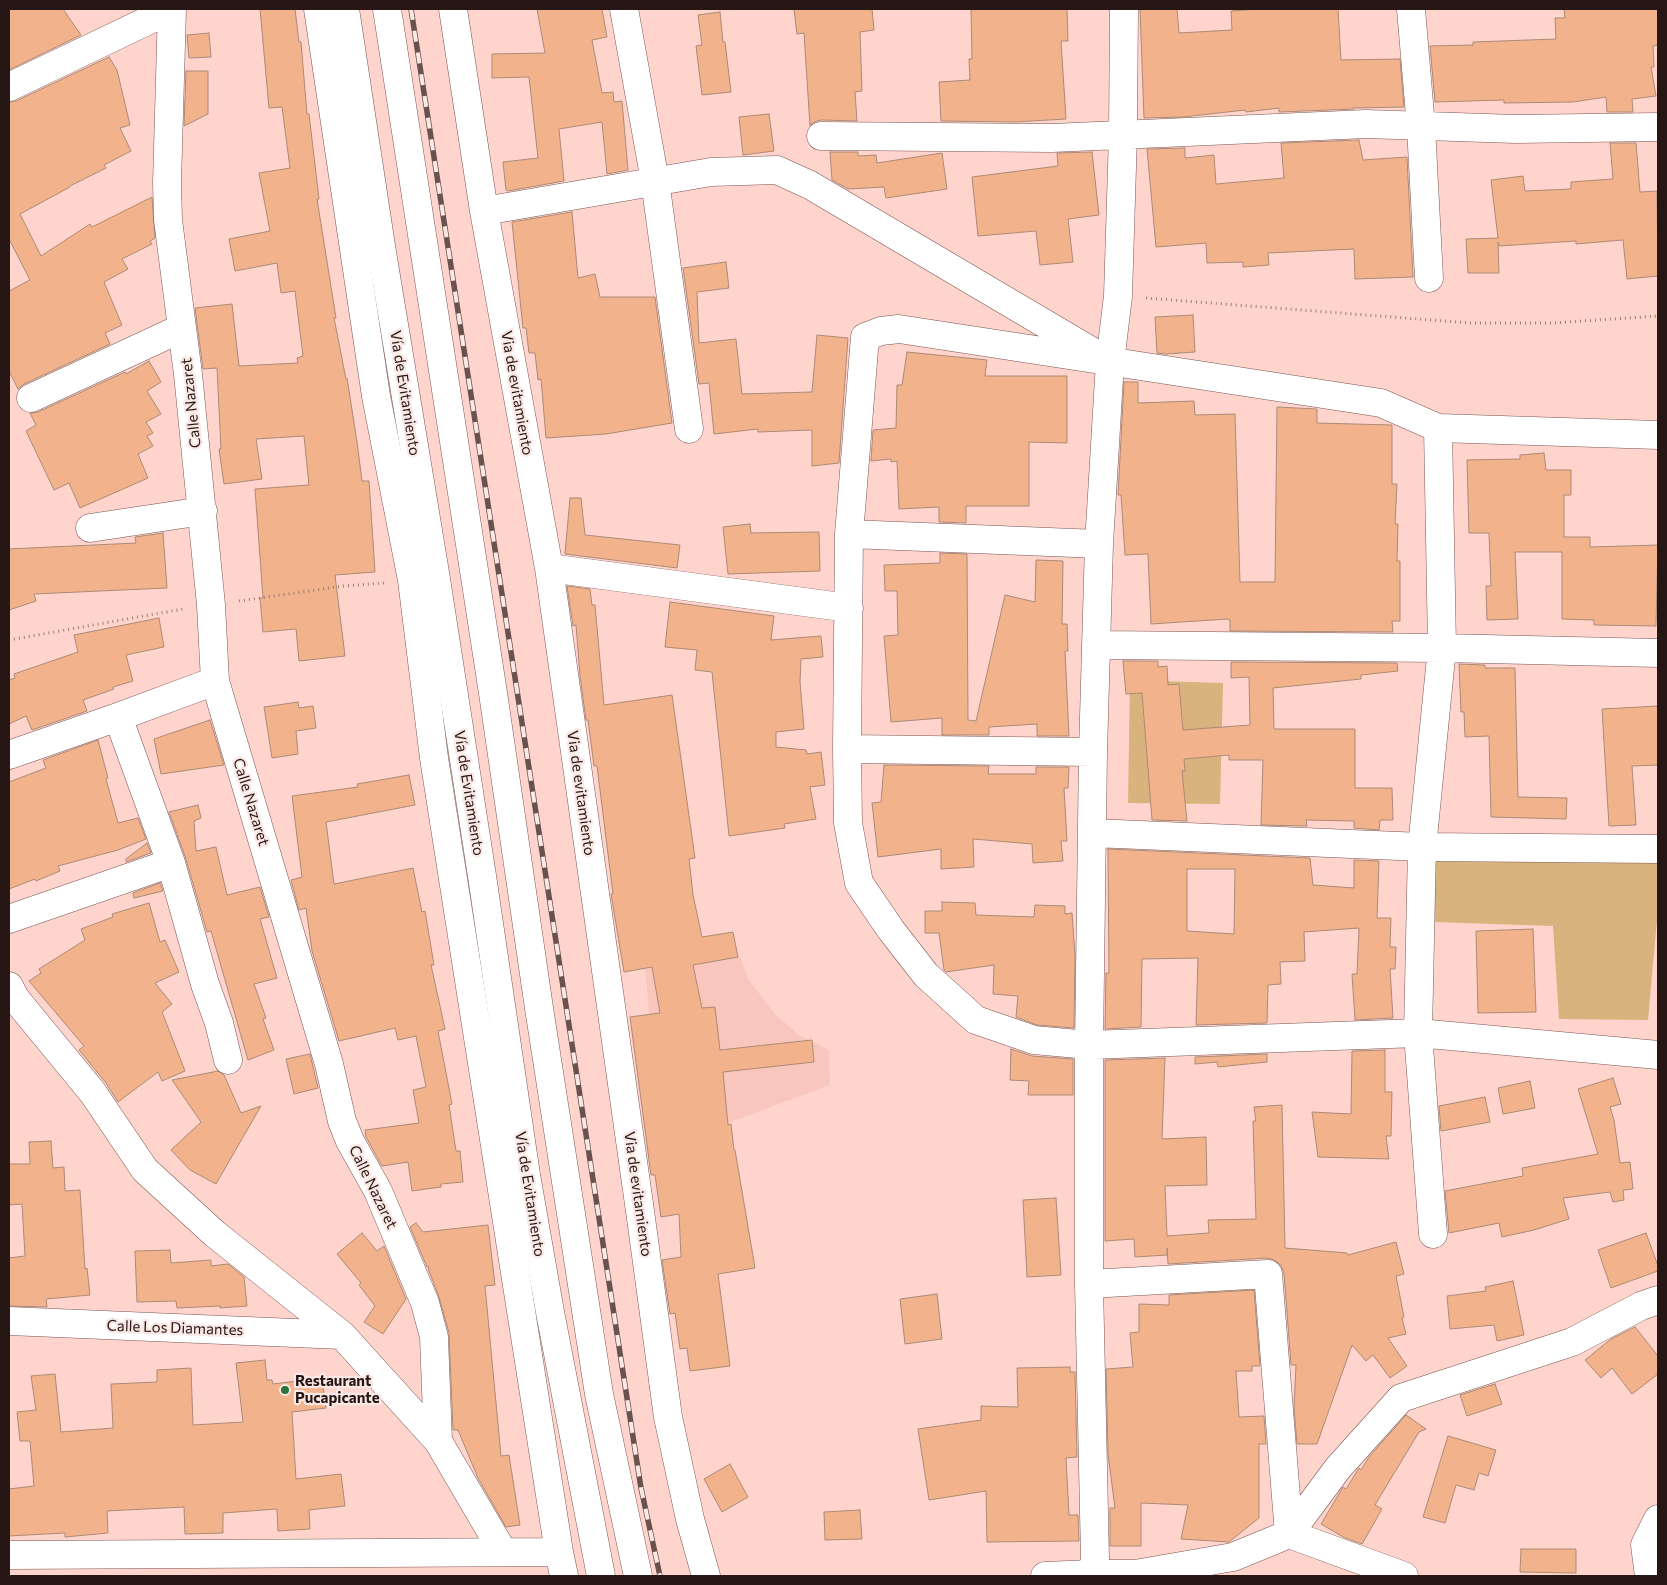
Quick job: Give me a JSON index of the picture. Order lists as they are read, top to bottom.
{
  "streets": {
    "main road": [
      "Vía de Evitamiento",
      "Via de evitamiento",
      "Calle Nazaret",
      "Calle Los Diamantes"
    ]
  },
  "places": ["Restaurant Pucapicante"]
}
